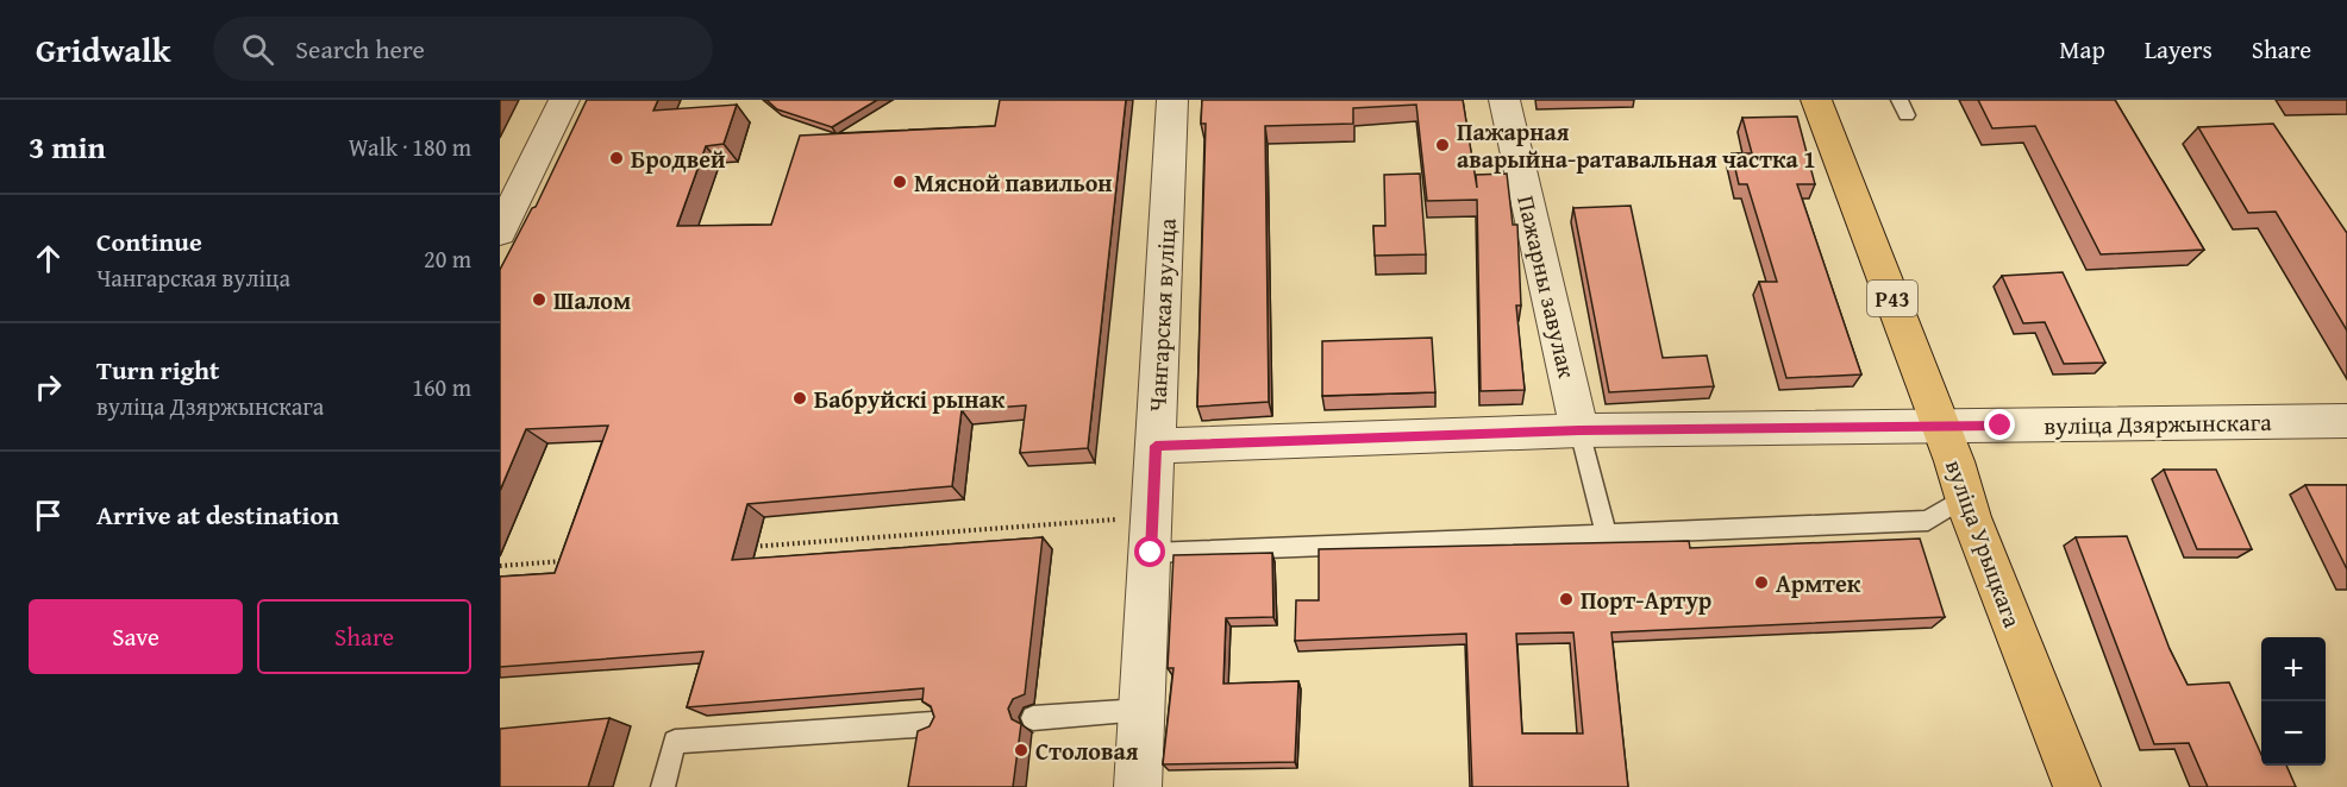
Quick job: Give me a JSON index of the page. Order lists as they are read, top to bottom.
{
  "streets": {
    "main road": ["Р43", "вуліца Урыцкага"],
    "street": ["Пажарны завулак", "Чангарская вуліца", "вуліца Дзяржынскага"]
  },
  "crossings": [
    ["Пажарны завулак", "вуліца Дзяржынскага"],
    ["Чангарская вуліца", "вуліца Дзяржынскага"],
    ["вуліца Дзяржынскага", "вуліца Урыцкага"]
  ],
  "places": [
    "Пажарная аварыйна-ратавальная частка 1",
    "Бродвей",
    "Мясной павильон",
    "Шалом",
    "Бабруйскі рынак",
    "Армтек",
    "Порт-Артур",
    "Столовая"
  ],
  "page": {
    "header": "Gridwalk",
    "search": "Search here",
    "nav": ["Map", "Layers", "Share"],
    "heading": ["3 min", "Walk · 180 m"],
    "list": [
      ["Continue", "Чангарская вуліца", "20 m"],
      ["Turn right", "вуліца Дзяржынскага", "160 m"],
      "Arrive at destination"
    ],
    "buttons": ["Save", "Share"],
    "map_buttons": ["+", "−"]
  }
}
